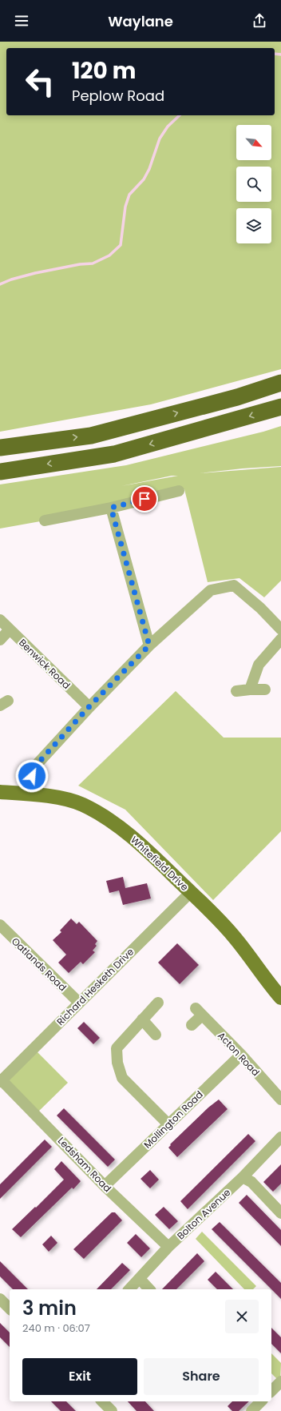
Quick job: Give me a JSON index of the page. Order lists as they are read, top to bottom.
{
  "streets": {
    "main road": ["Whitefield Drive"],
    "street": [
      "Benwick Road",
      "Oatlands Road",
      "Richard Hesketh Drive",
      "Acton Road",
      "Mollington Road",
      "Ledsham Road",
      "Bolton Avenue"
    ]
  },
  "crossings": [
    ["Whitefield Drive", "Richard Hesketh Drive"],
    ["Oatlands Road", "Richard Hesketh Drive"],
    ["Richard Hesketh Drive", "Ledsham Road"],
    ["Acton Road", "Mollington Road"],
    ["Mollington Road", "Ledsham Road"],
    ["Ledsham Road", "Bolton Avenue"]
  ],
  "north": "bottom right",
  "page": {
    "header": "Waylane",
    "turn": ["120 m", "Peplow Road"],
    "heading": ["3 min", "240 m · 06:07"],
    "buttons": ["Exit", "Share"]
  }
}
